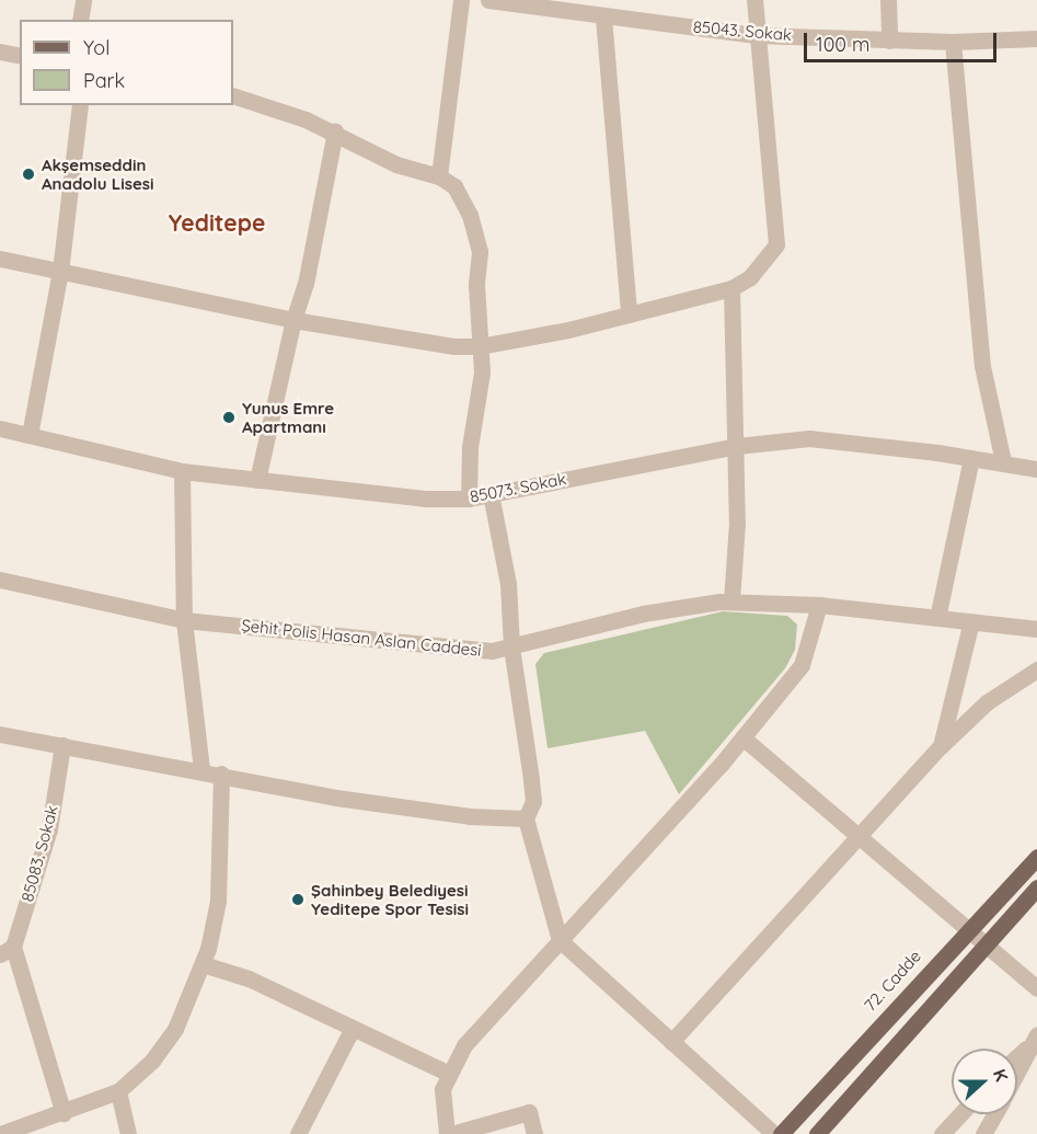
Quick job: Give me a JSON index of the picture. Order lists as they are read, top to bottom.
{
  "streets": {
    "main road": ["72. Cadde"],
    "street": [
      "85043. Sokak",
      "85073. Sokak",
      "Şehit Polis Hasan Aslan Caddesi",
      "85083. Sokak"
    ]
  },
  "districts": ["Yeditepe"],
  "places": ["Akşemseddin Anadolu Lisesi", "Yunus Emre Apartmanı", "Şahinbey Belediyesi Yeditepe Spor Tesisi"],
  "legend": ["Yol", "Park"],
  "scale_bar": "100 m",
  "north": "right"
}
